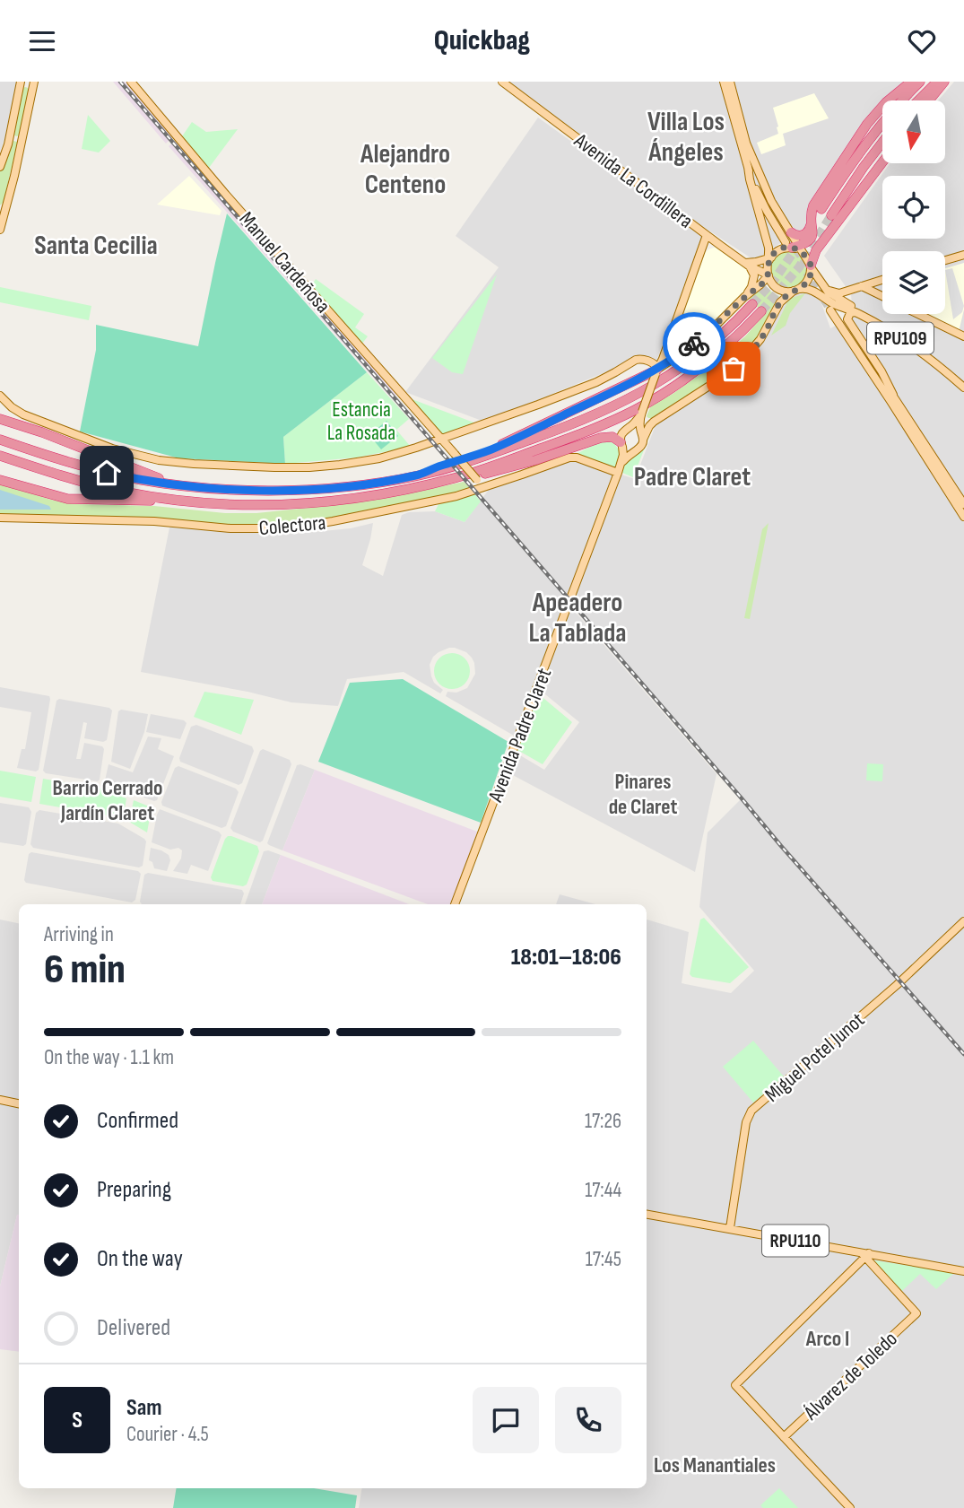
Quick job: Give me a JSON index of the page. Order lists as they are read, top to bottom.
{
  "streets": {
    "main road": [
      "Avenida La Cordillera",
      "Manuel Cardeñosa",
      "RPU109",
      "Colectora",
      "Avenida Padre Claret",
      "Miguel Potel Junot",
      "RPU110",
      "Álvarez de Toledo"
    ]
  },
  "crossings": [
    ["Avenida La Cordillera", "RPU109"],
    ["Manuel Cardeñosa", "Colectora"],
    ["Colectora", "Avenida Padre Claret"],
    ["Miguel Potel Junot", "RPU110"],
    ["RPU110", "Álvarez de Toledo"]
  ],
  "districts": [
    "Villa Los Ángeles",
    "Alejandro Centeno",
    "Santa Cecilia",
    "Padre Claret",
    "Apeadero La Tablada",
    "Pinares de Claret",
    "Barrio Cerrado Jardín Claret",
    "Arco I",
    "Los Manantiales"
  ],
  "parks": ["Estancia La Rosada"],
  "north": "bottom",
  "page": {
    "header": "Quickbag",
    "heading": ["6 min", "Arriving in", "18:01–18:06"],
    "panel": ["Sam", "Courier · 4.5"],
    "bar": "On the way · 1.1 km",
    "list": [
      ["Confirmed", "17:26"],
      ["Preparing", "17:44"],
      ["On the way", "17:45"],
      "Delivered"
    ],
    "round": "S"
  }
}
